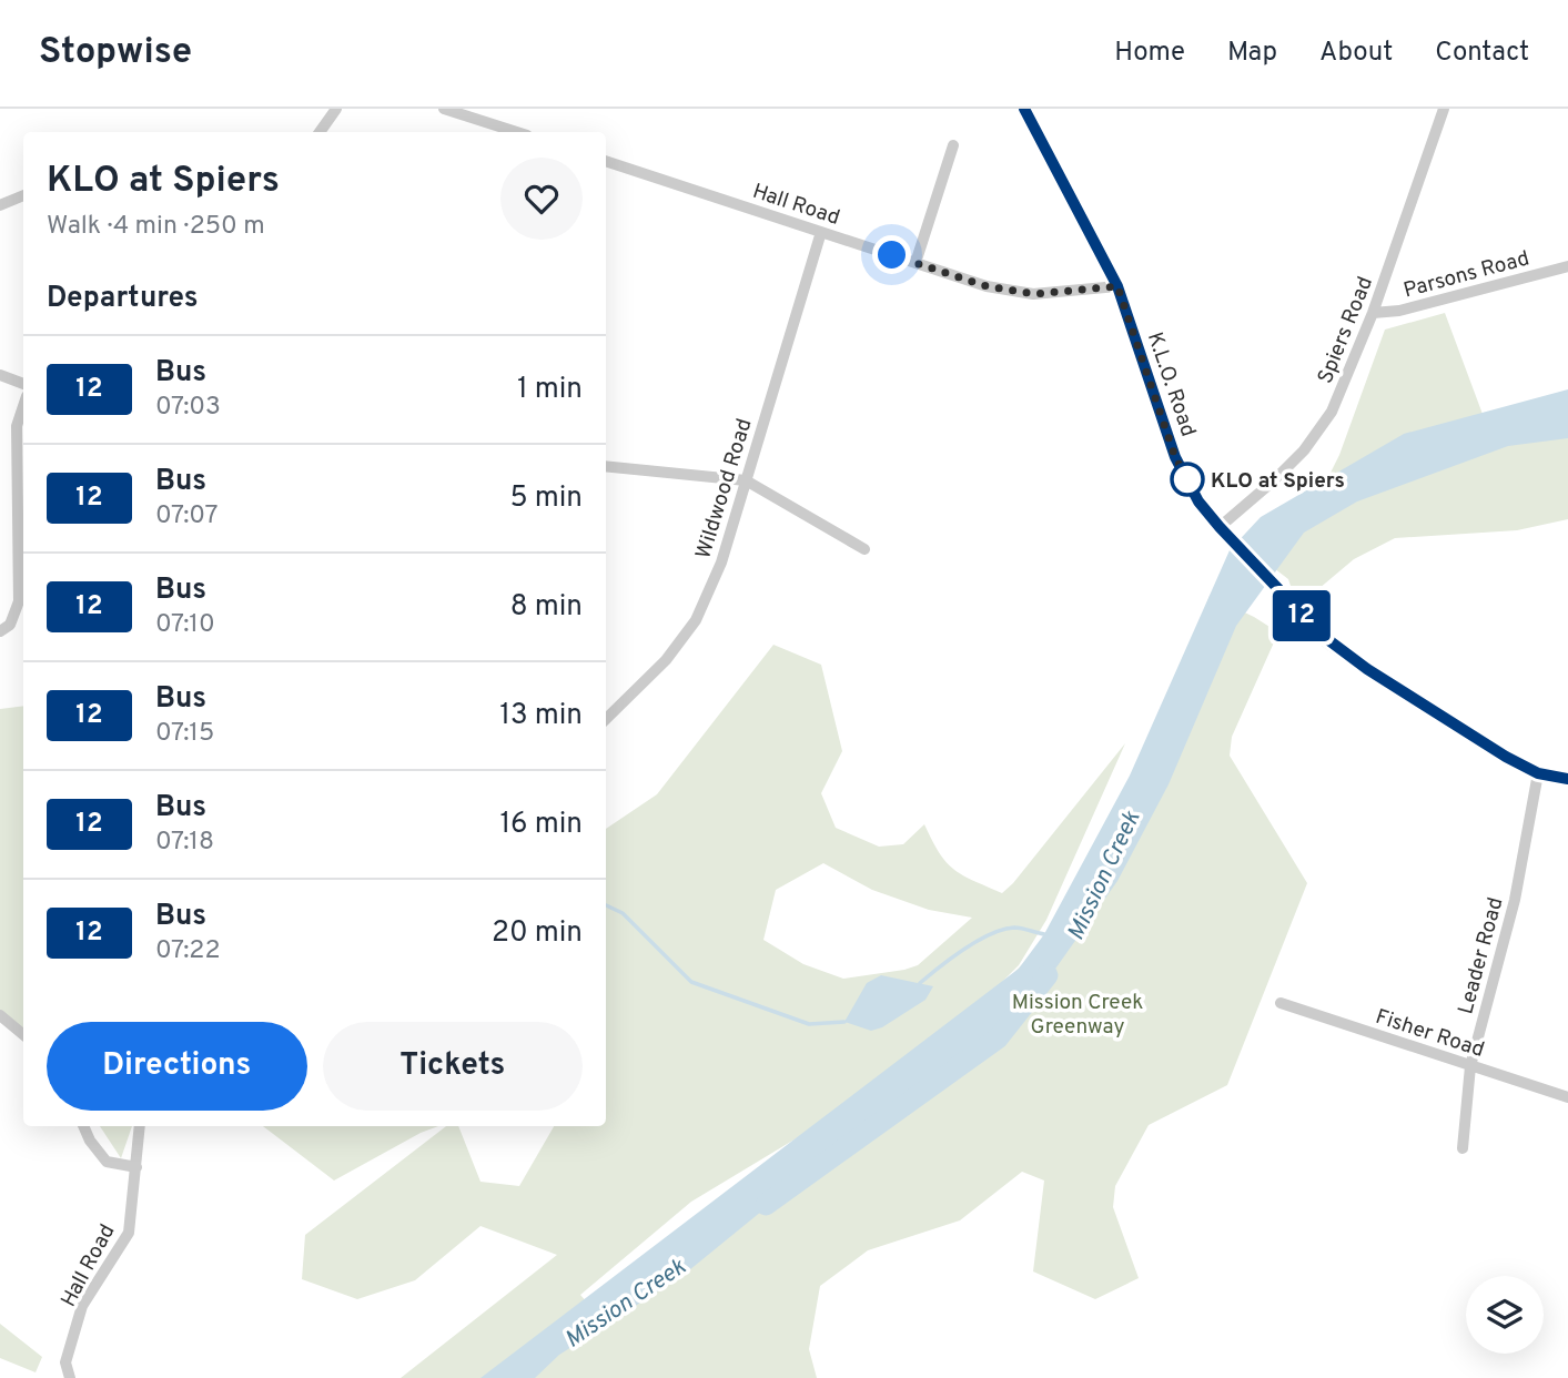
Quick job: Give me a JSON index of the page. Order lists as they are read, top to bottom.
{
  "streets": {
    "main road": ["K.L.O. Road"],
    "street": [
      "Hall Road",
      "Parsons Road",
      "Spiers Road",
      "Wildwood Road",
      "Leader Road",
      "Fisher Road"
    ]
  },
  "crossings": [
    ["Hall Road", "K.L.O. Road"],
    ["Hall Road", "Wildwood Road"],
    ["Parsons Road", "Spiers Road"],
    ["Spiers Road", "K.L.O. Road"],
    ["K.L.O. Road", "Leader Road"],
    ["Leader Road", "Fisher Road"]
  ],
  "water": ["Mission Creek"],
  "parks": ["Mission Creek Greenway"],
  "places": ["KLO at Spiers"],
  "lines": ["bus line 12"],
  "page": {
    "header": "Stopwise",
    "nav": [
      "Home",
      "Map",
      "About",
      "Contact"
    ],
    "on_map": "12",
    "heading": [
      ["KLO at Spiers", "Walk · 4 min · 250 m"],
      "Departures"
    ],
    "list": [
      {
        "mark": "12",
        "name": "Bus",
        "note": "07:03",
        "value": "1 min"
      },
      {
        "mark": "12",
        "name": "Bus",
        "note": "07:07",
        "value": "5 min"
      },
      {
        "mark": "12",
        "name": "Bus",
        "note": "07:10",
        "value": "8 min"
      },
      {
        "mark": "12",
        "name": "Bus",
        "note": "07:15",
        "value": "13 min"
      },
      {
        "mark": "12",
        "name": "Bus",
        "note": "07:18",
        "value": "16 min"
      },
      {
        "mark": "12",
        "name": "Bus",
        "note": "07:22",
        "value": "20 min"
      }
    ],
    "buttons": ["Directions", "Tickets"]
  }
}
